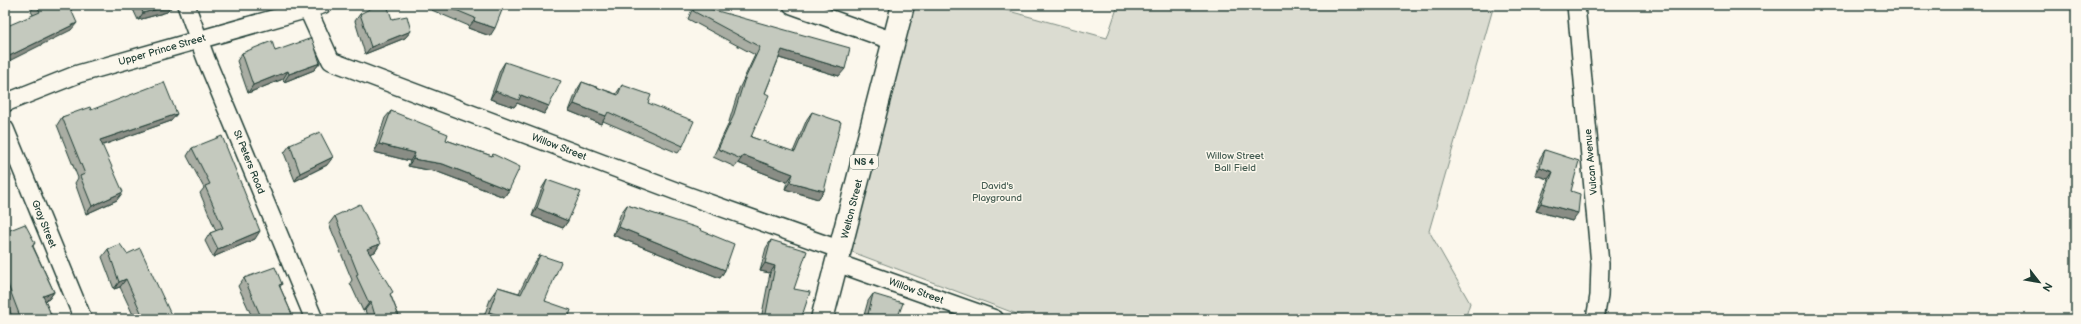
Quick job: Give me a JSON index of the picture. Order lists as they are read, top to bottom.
{
  "streets": {
    "main road": ["NS 4", "Welton Street"],
    "street": [
      "Upper Prince Street",
      "Willow Street",
      "St Peters Road",
      "Vulcan Avenue",
      "Gray Street"
    ]
  },
  "crossings": [
    ["Upper Prince Street", "Willow Street"],
    ["Upper Prince Street", "St Peters Road"],
    ["Willow Street", "Welton Street"]
  ],
  "parks": ["Willow Street Ball Field", "David's Playground"],
  "north": "bottom right"
}
